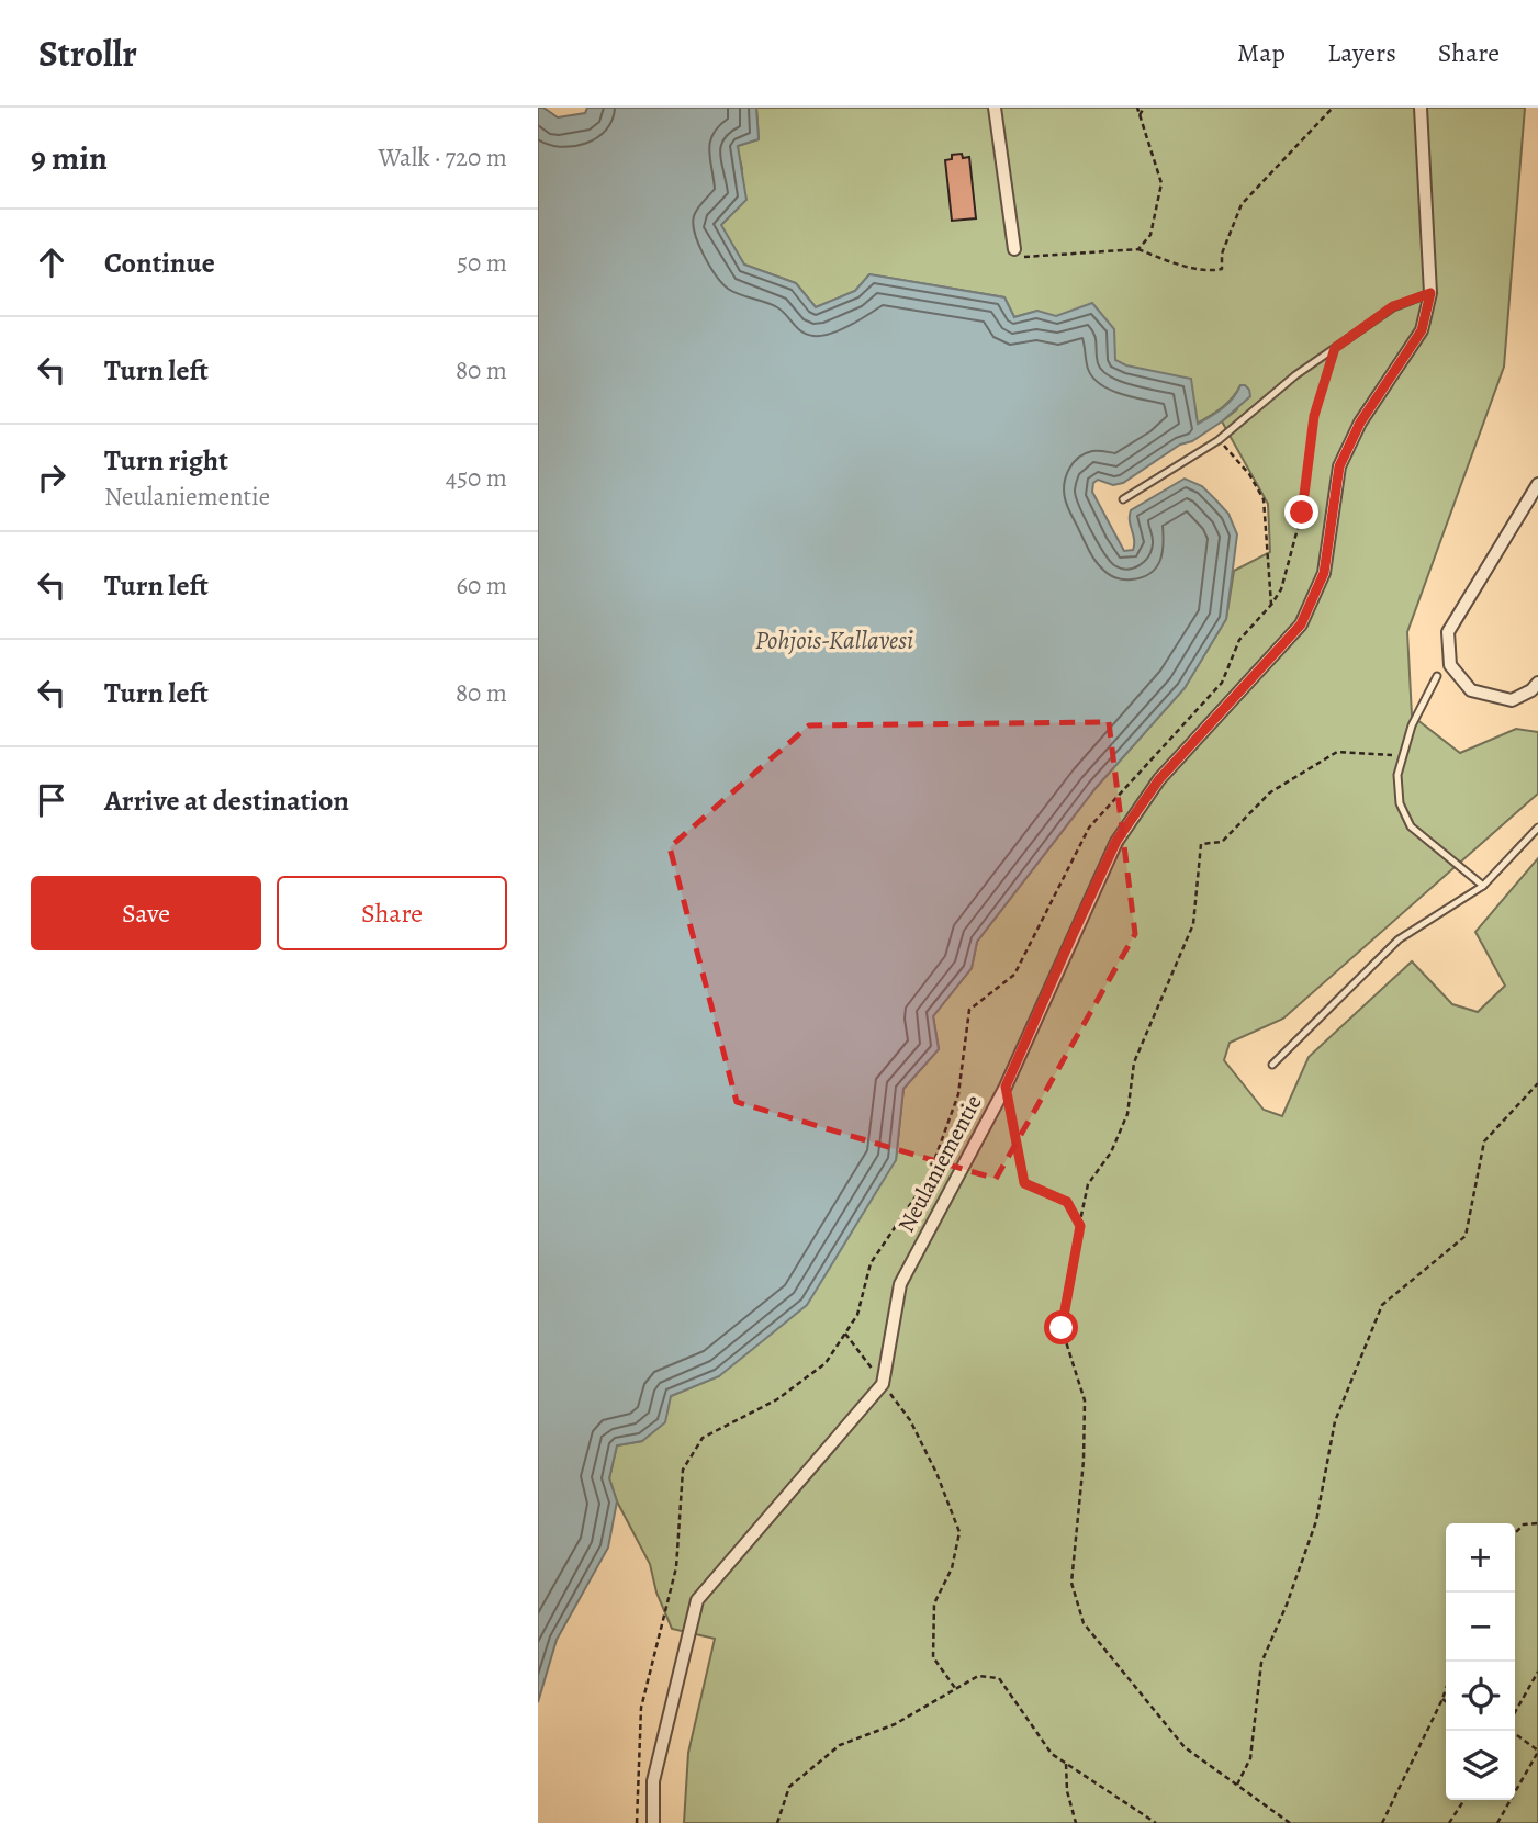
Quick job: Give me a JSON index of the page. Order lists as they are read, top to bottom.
{
  "streets": {
    "street": ["Neulaniementie"]
  },
  "water": ["Pohjois-Kallavesi"],
  "page": {
    "header": "Strollr",
    "nav": ["Map", "Layers", "Share"],
    "heading": ["9 min", "Walk · 720 m"],
    "list": [
      ["Continue", "50 m"],
      ["Turn left", "80 m"],
      ["Turn right", "Neulaniementie", "450 m"],
      ["Turn left", "60 m"],
      ["Turn left", "80 m"],
      "Arrive at destination"
    ],
    "buttons": ["Save", "Share"],
    "map_buttons": ["+", "−"]
  }
}
